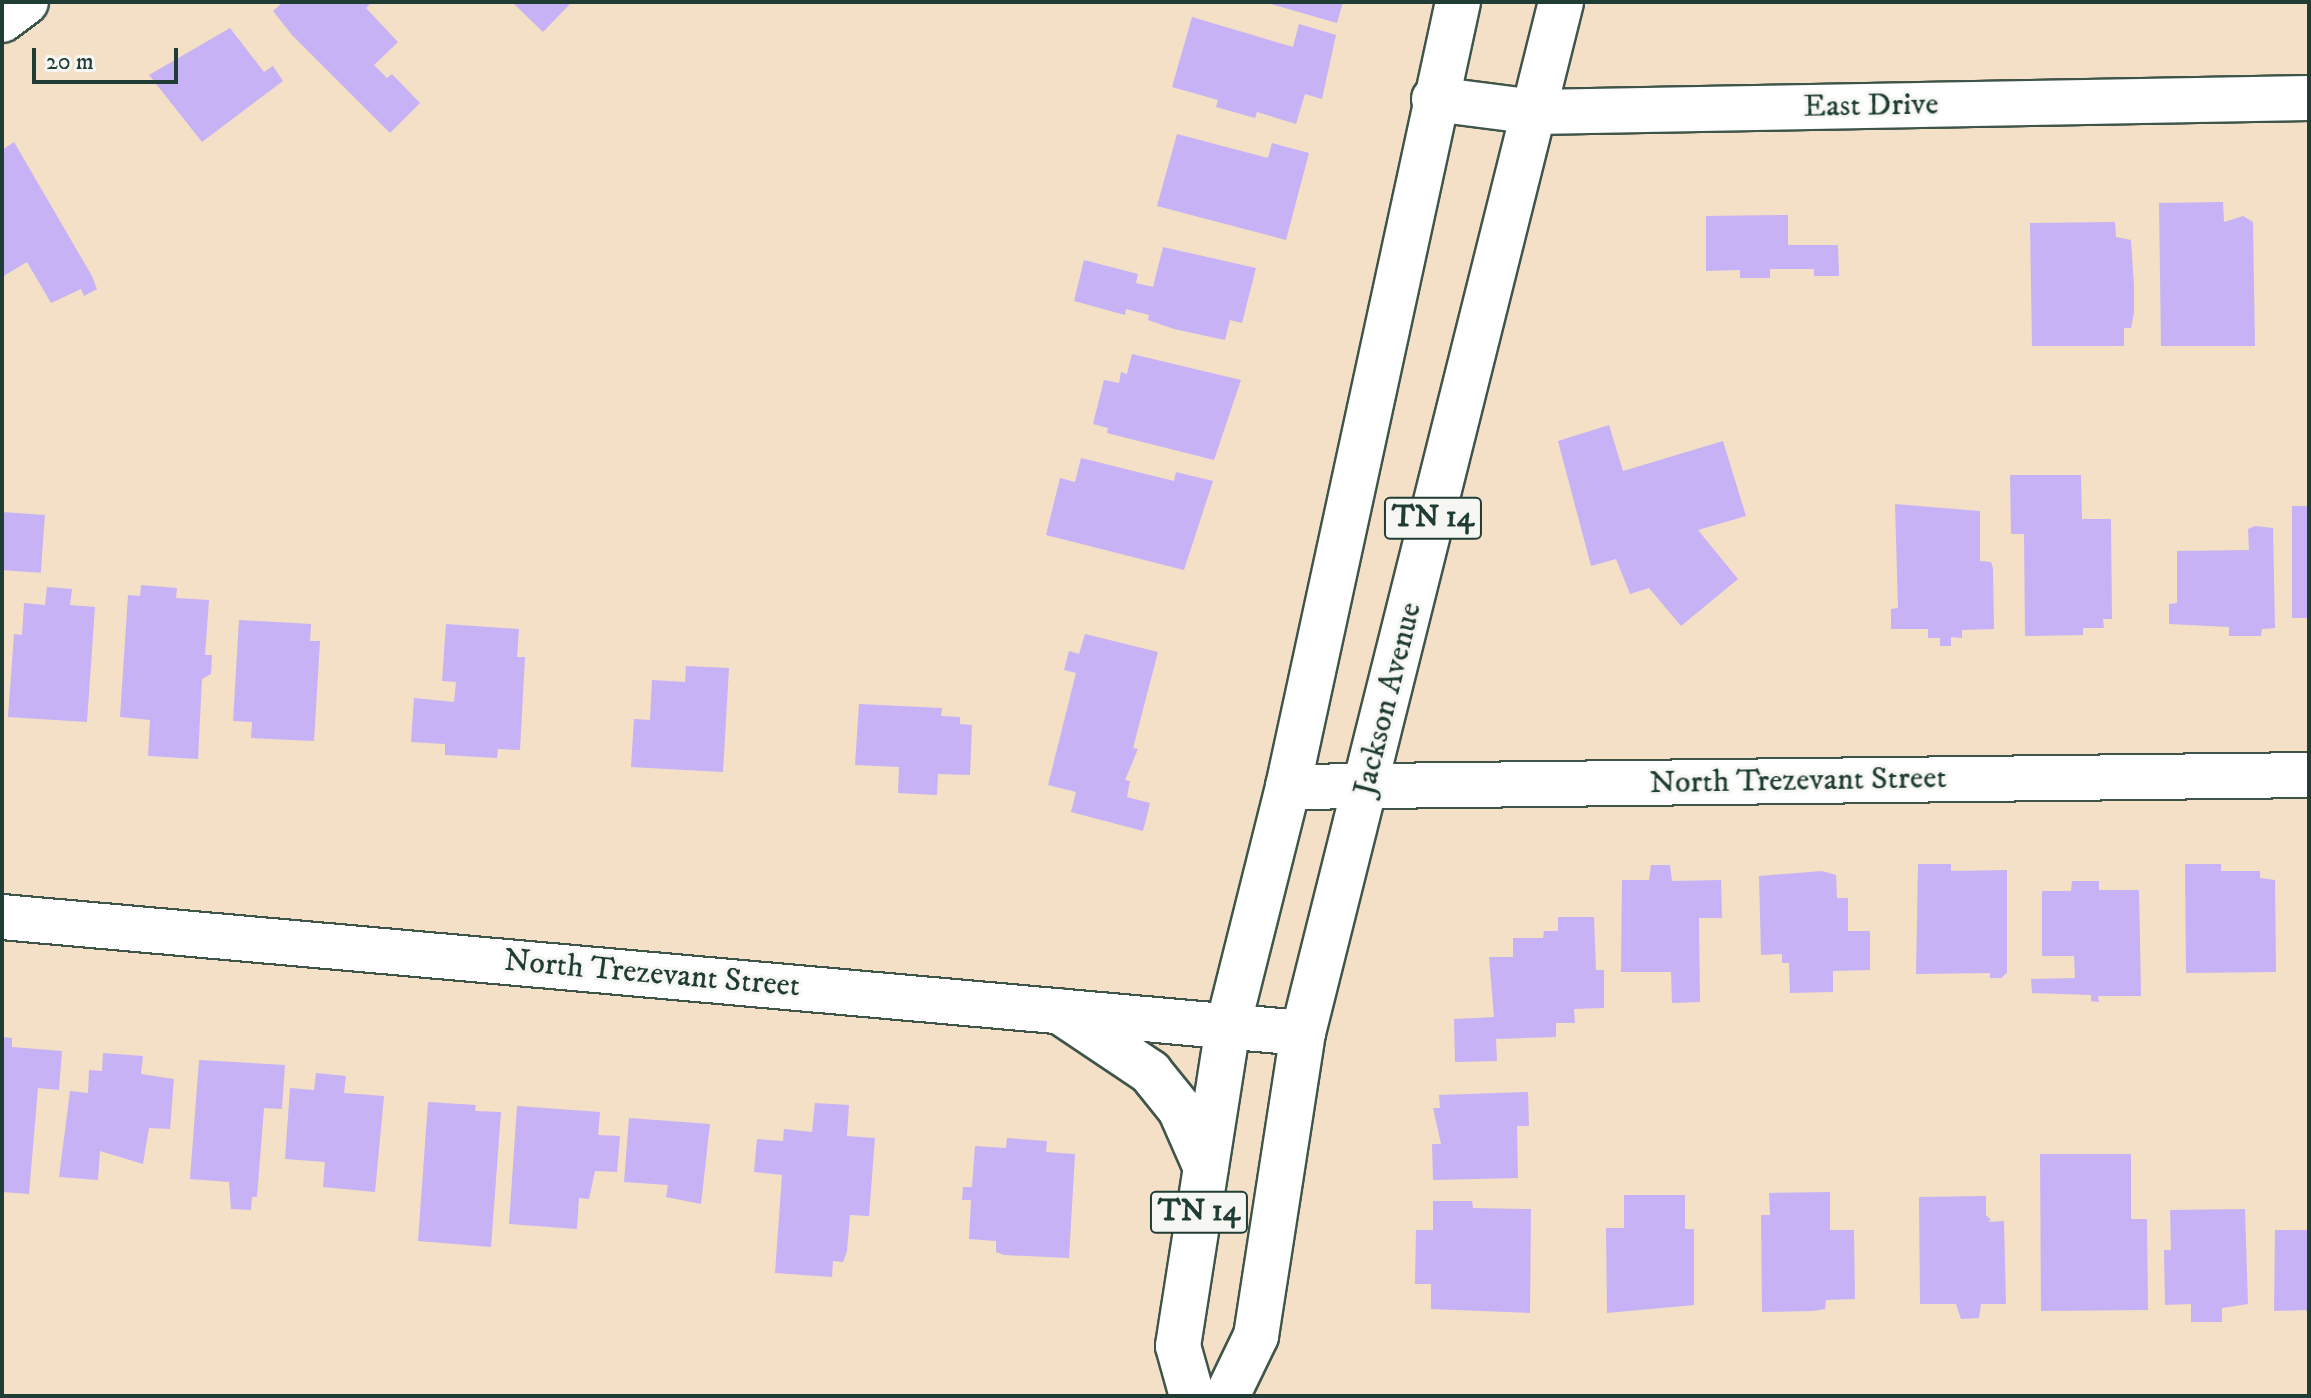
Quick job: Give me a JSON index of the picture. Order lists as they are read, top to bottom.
{
  "streets": {
    "main road": [
      "East Drive",
      "TN 14",
      "Jackson Avenue",
      "North Trezevant Street"
    ]
  },
  "crossings": [
    ["East Drive", "TN 14"],
    ["East Drive", "Jackson Avenue"],
    ["TN 14", "North Trezevant Street"],
    ["Jackson Avenue", "North Trezevant Street"]
  ],
  "scale_bar": "20 m"
}
